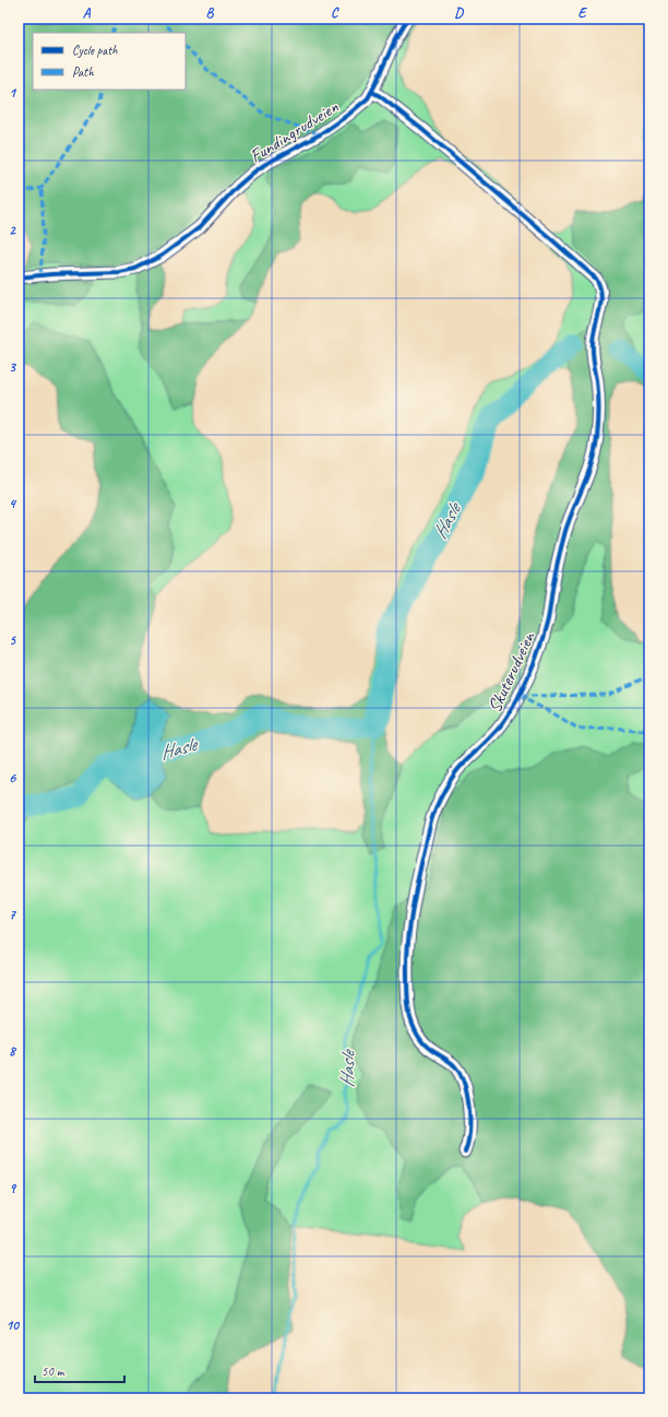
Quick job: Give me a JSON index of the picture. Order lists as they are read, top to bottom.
{
  "streets": {
    "street": ["Fundingrudveien", "Skuterudveien"]
  },
  "crossings": [
    ["Fundingrudveien", "Skuterudveien"]
  ],
  "water": ["Hasle"],
  "legend": ["Cycle path", "Path"],
  "scale_bar": "50 m",
  "grid": {
    "columns": [
      "A",
      "B",
      "C",
      "D",
      "E"
    ],
    "rows": [
      "1",
      "2",
      "3",
      "4",
      "5",
      "6",
      "7",
      "8",
      "9",
      "10"
    ]
  }
}
